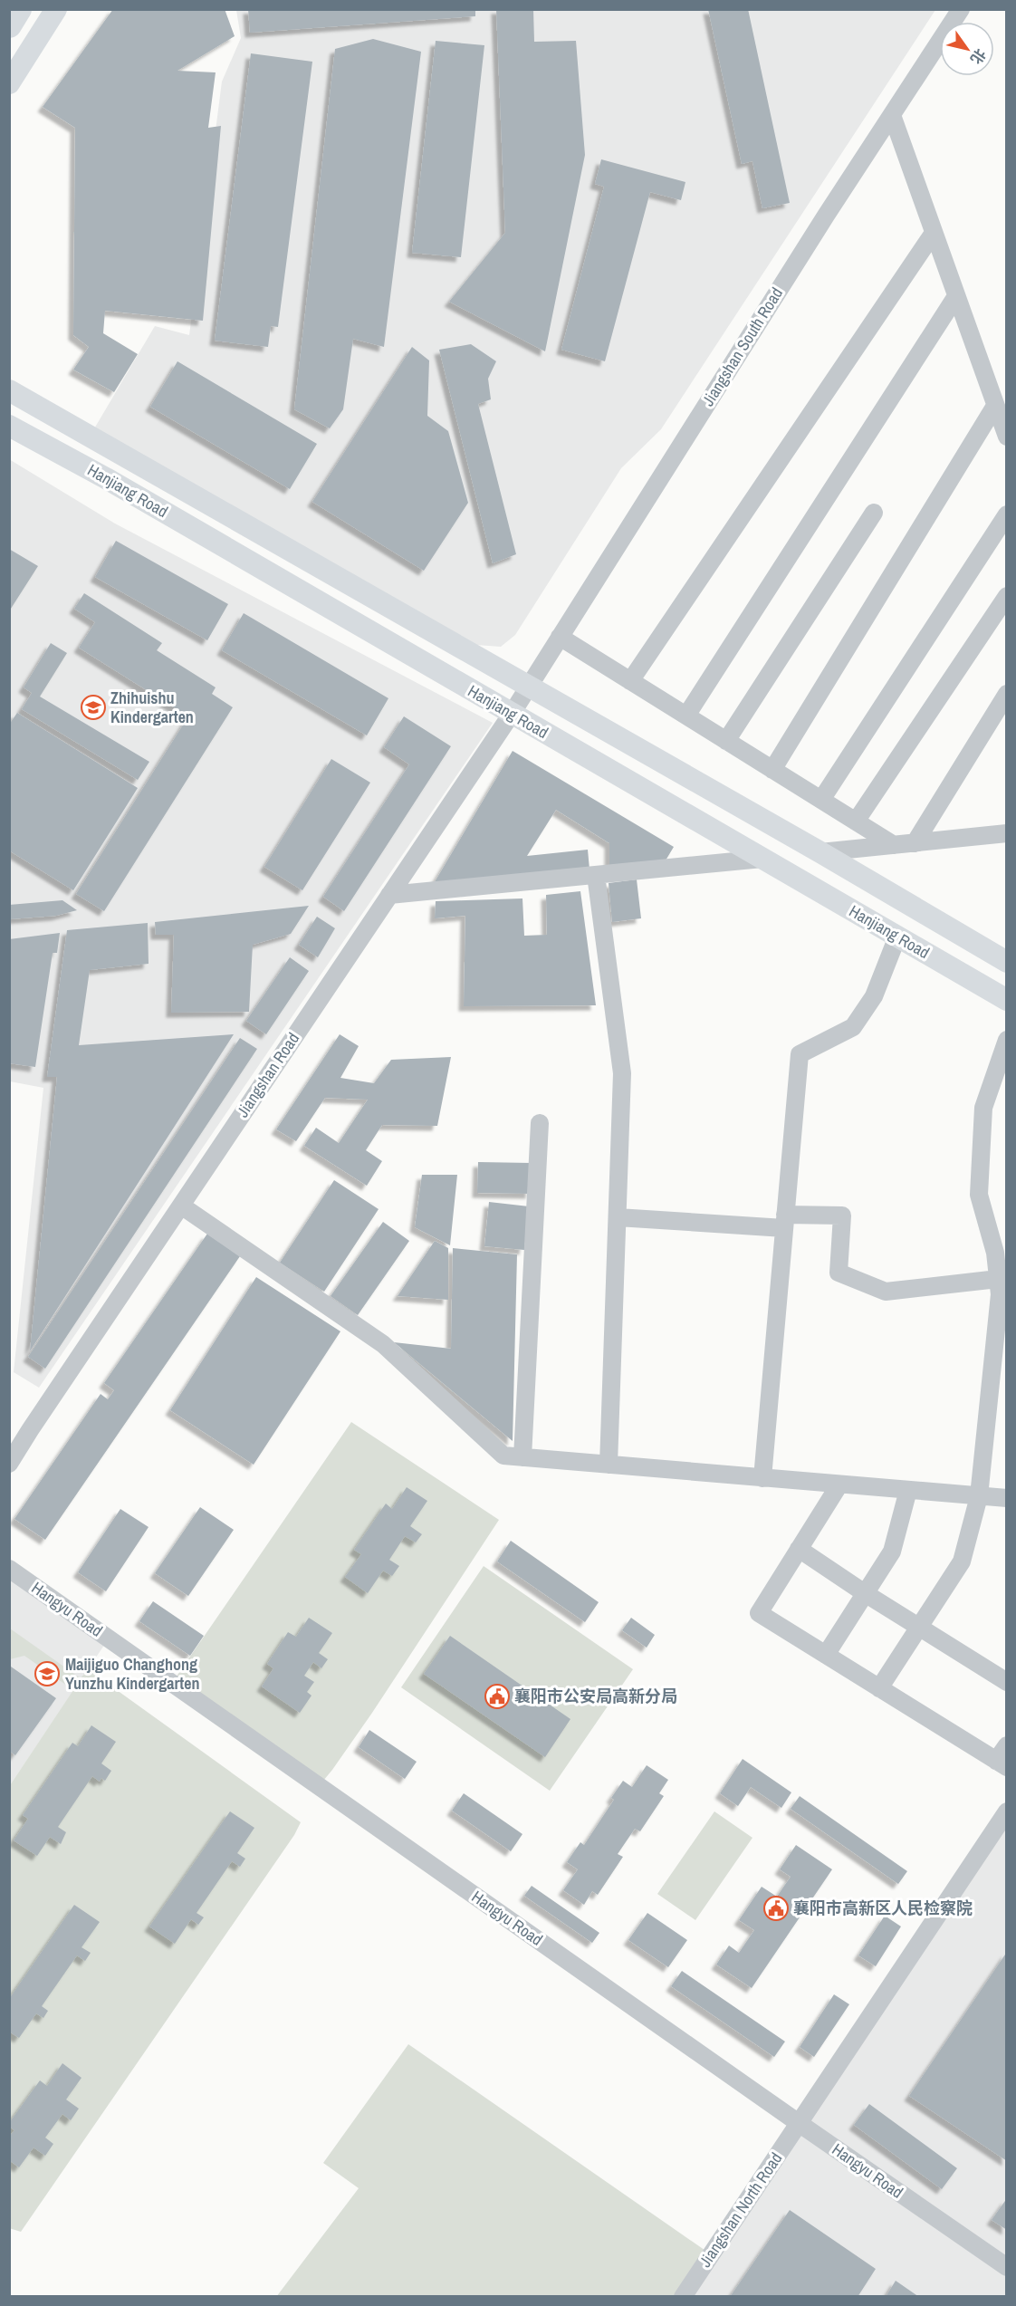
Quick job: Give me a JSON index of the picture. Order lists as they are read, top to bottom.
{
  "streets": {
    "main road": ["Hanjiang Road"],
    "street": [
      "Jiangshan South Road",
      "Jiangshan Road",
      "Hangyu Road",
      "Jiangshan North Road"
    ]
  },
  "crossings": [
    ["Jiangshan South Road", "Hanjiang Road"],
    ["Jiangshan South Road", "Jiangshan Road"],
    ["Hanjiang Road", "Jiangshan Road"],
    ["Hangyu Road", "Jiangshan North Road"]
  ],
  "places": {
    "school or university": ["Zhihuishu Kindergarten", "Maijiguo Changhong Yunzhu Kindergarten"],
    "public building": ["襄阳市公安局高新分局", "襄阳市高新区人民检察院"]
  },
  "north": "bottom right"
}
